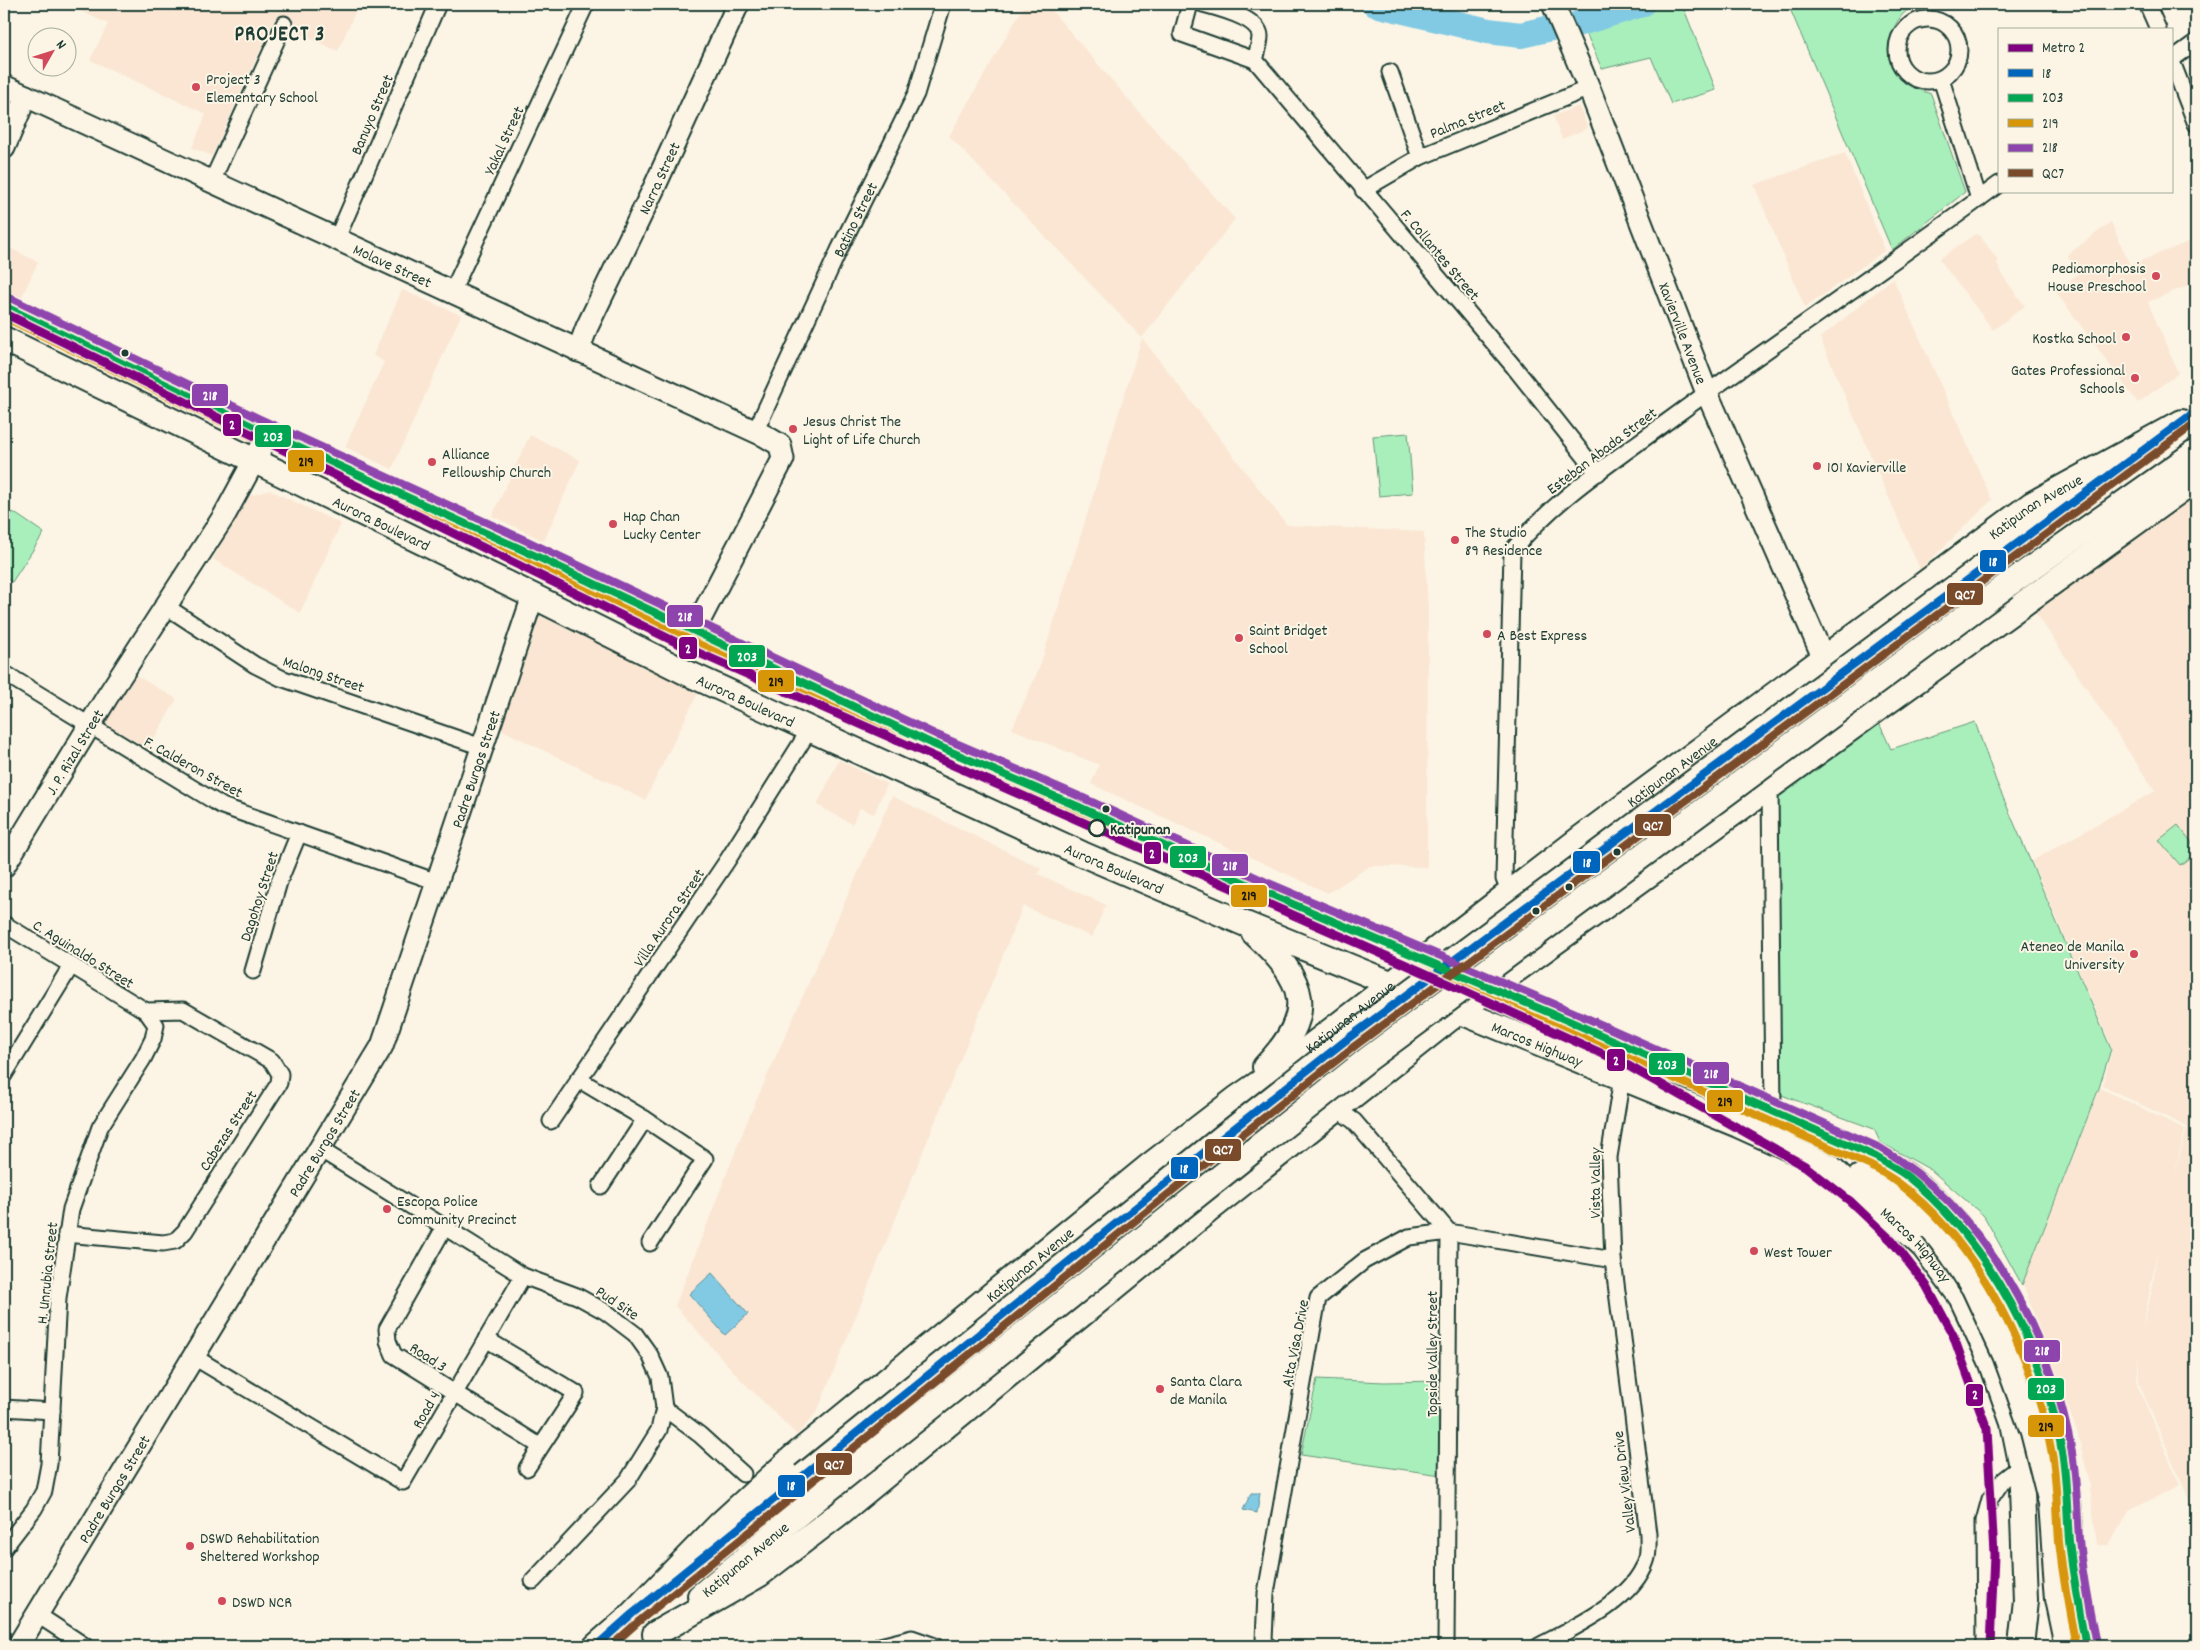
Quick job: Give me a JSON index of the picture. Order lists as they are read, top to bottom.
{
  "streets": {
    "main road": ["Katipunan Avenue", "Aurora Boulevard", "Marcos Highway"],
    "street": [
      "Banuyo Street",
      "Palma Street",
      "Yakal Street",
      "Narra Street",
      "Batino Street",
      "F. Collantes Street",
      "Molave Street",
      "Xavierville Avenue",
      "Esteban Abada Street",
      "Malong Street",
      "J. P. Rizal Street",
      "F. Calderon Street",
      "Padre Burgos Street",
      "Dagohoy Street",
      "Villa Aurora Street",
      "C. Aguinaldo Street",
      "Cabezas Street",
      "Vista Valley",
      "H. Unrubia Street",
      "Pud Site",
      "Alta Visa Drive",
      "Topside Valley Street",
      "Road 3",
      "Road 4",
      "Valley View Drive"
    ]
  },
  "crossings": [
    ["Banuyo Street", "Molave Street"],
    ["Palma Street", "F. Collantes Street"],
    ["Palma Street", "Xavierville Avenue"],
    ["Yakal Street", "Molave Street"],
    ["Narra Street", "Molave Street"],
    ["Batino Street", "Molave Street"],
    ["F. Collantes Street", "Esteban Abada Street"],
    ["Molave Street", "Aurora Boulevard"],
    ["Xavierville Avenue", "Esteban Abada Street"],
    ["Xavierville Avenue", "Katipunan Avenue"],
    ["Esteban Abada Street", "Katipunan Avenue"],
    ["Katipunan Avenue", "Aurora Boulevard"],
    ["Katipunan Avenue", "Marcos Highway"],
    ["Aurora Boulevard", "J. P. Rizal Street"],
    ["Aurora Boulevard", "Padre Burgos Street"],
    ["Aurora Boulevard", "Villa Aurora Street"],
    ["Aurora Boulevard", "Marcos Highway"],
    ["Malong Street", "J. P. Rizal Street"],
    ["Malong Street", "Padre Burgos Street"],
    ["J. P. Rizal Street", "F. Calderon Street"],
    ["F. Calderon Street", "Padre Burgos Street"],
    ["F. Calderon Street", "Dagohoy Street"],
    ["Padre Burgos Street", "Pud Site"],
    ["Padre Burgos Street", "Road 4"],
    ["C. Aguinaldo Street", "Cabezas Street"],
    ["C. Aguinaldo Street", "H. Unrubia Street"],
    ["Marcos Highway", "Vista Valley"],
    ["Cabezas Street", "H. Unrubia Street"],
    ["Vista Valley", "Alta Visa Drive"],
    ["Vista Valley", "Valley View Drive"],
    ["Pud Site", "Road 3"],
    ["Pud Site", "Road 4"],
    ["Alta Visa Drive", "Topside Valley Street"],
    ["Alta Visa Drive", "Valley View Drive"],
    ["Road 3", "Road 4"]
  ],
  "districts": ["PROJECT 3"],
  "places": [
    "Project 3 Elementary School",
    "Pediamorphosis House Preschool",
    "Kostka School",
    "Gates Professional Schools",
    "Jesus Christ The Light of Life Church",
    "Alliance Fellowship Church",
    "101 Xavierville",
    "Hap Chan Lucky Center",
    "The Studio 89 Residence",
    "A Best Express",
    "Saint Bridget School",
    "Katipunan",
    "Ateneo de Manila University",
    "Escopa Police Community Precinct",
    "West Tower",
    "Santa Clara de Manila",
    "DSWD Rehabilitation Sheltered Workshop",
    "DSWD NCR"
  ],
  "lines": [
    "transit line 218",
    "transit line 203",
    "metro line 2",
    "transit line 219",
    "transit line 18",
    "transit line QC7"
  ],
  "legend": [
    "Metro 2",
    "18",
    "203",
    "219",
    "218",
    "QC7"
  ],
  "north": "top right"
}
